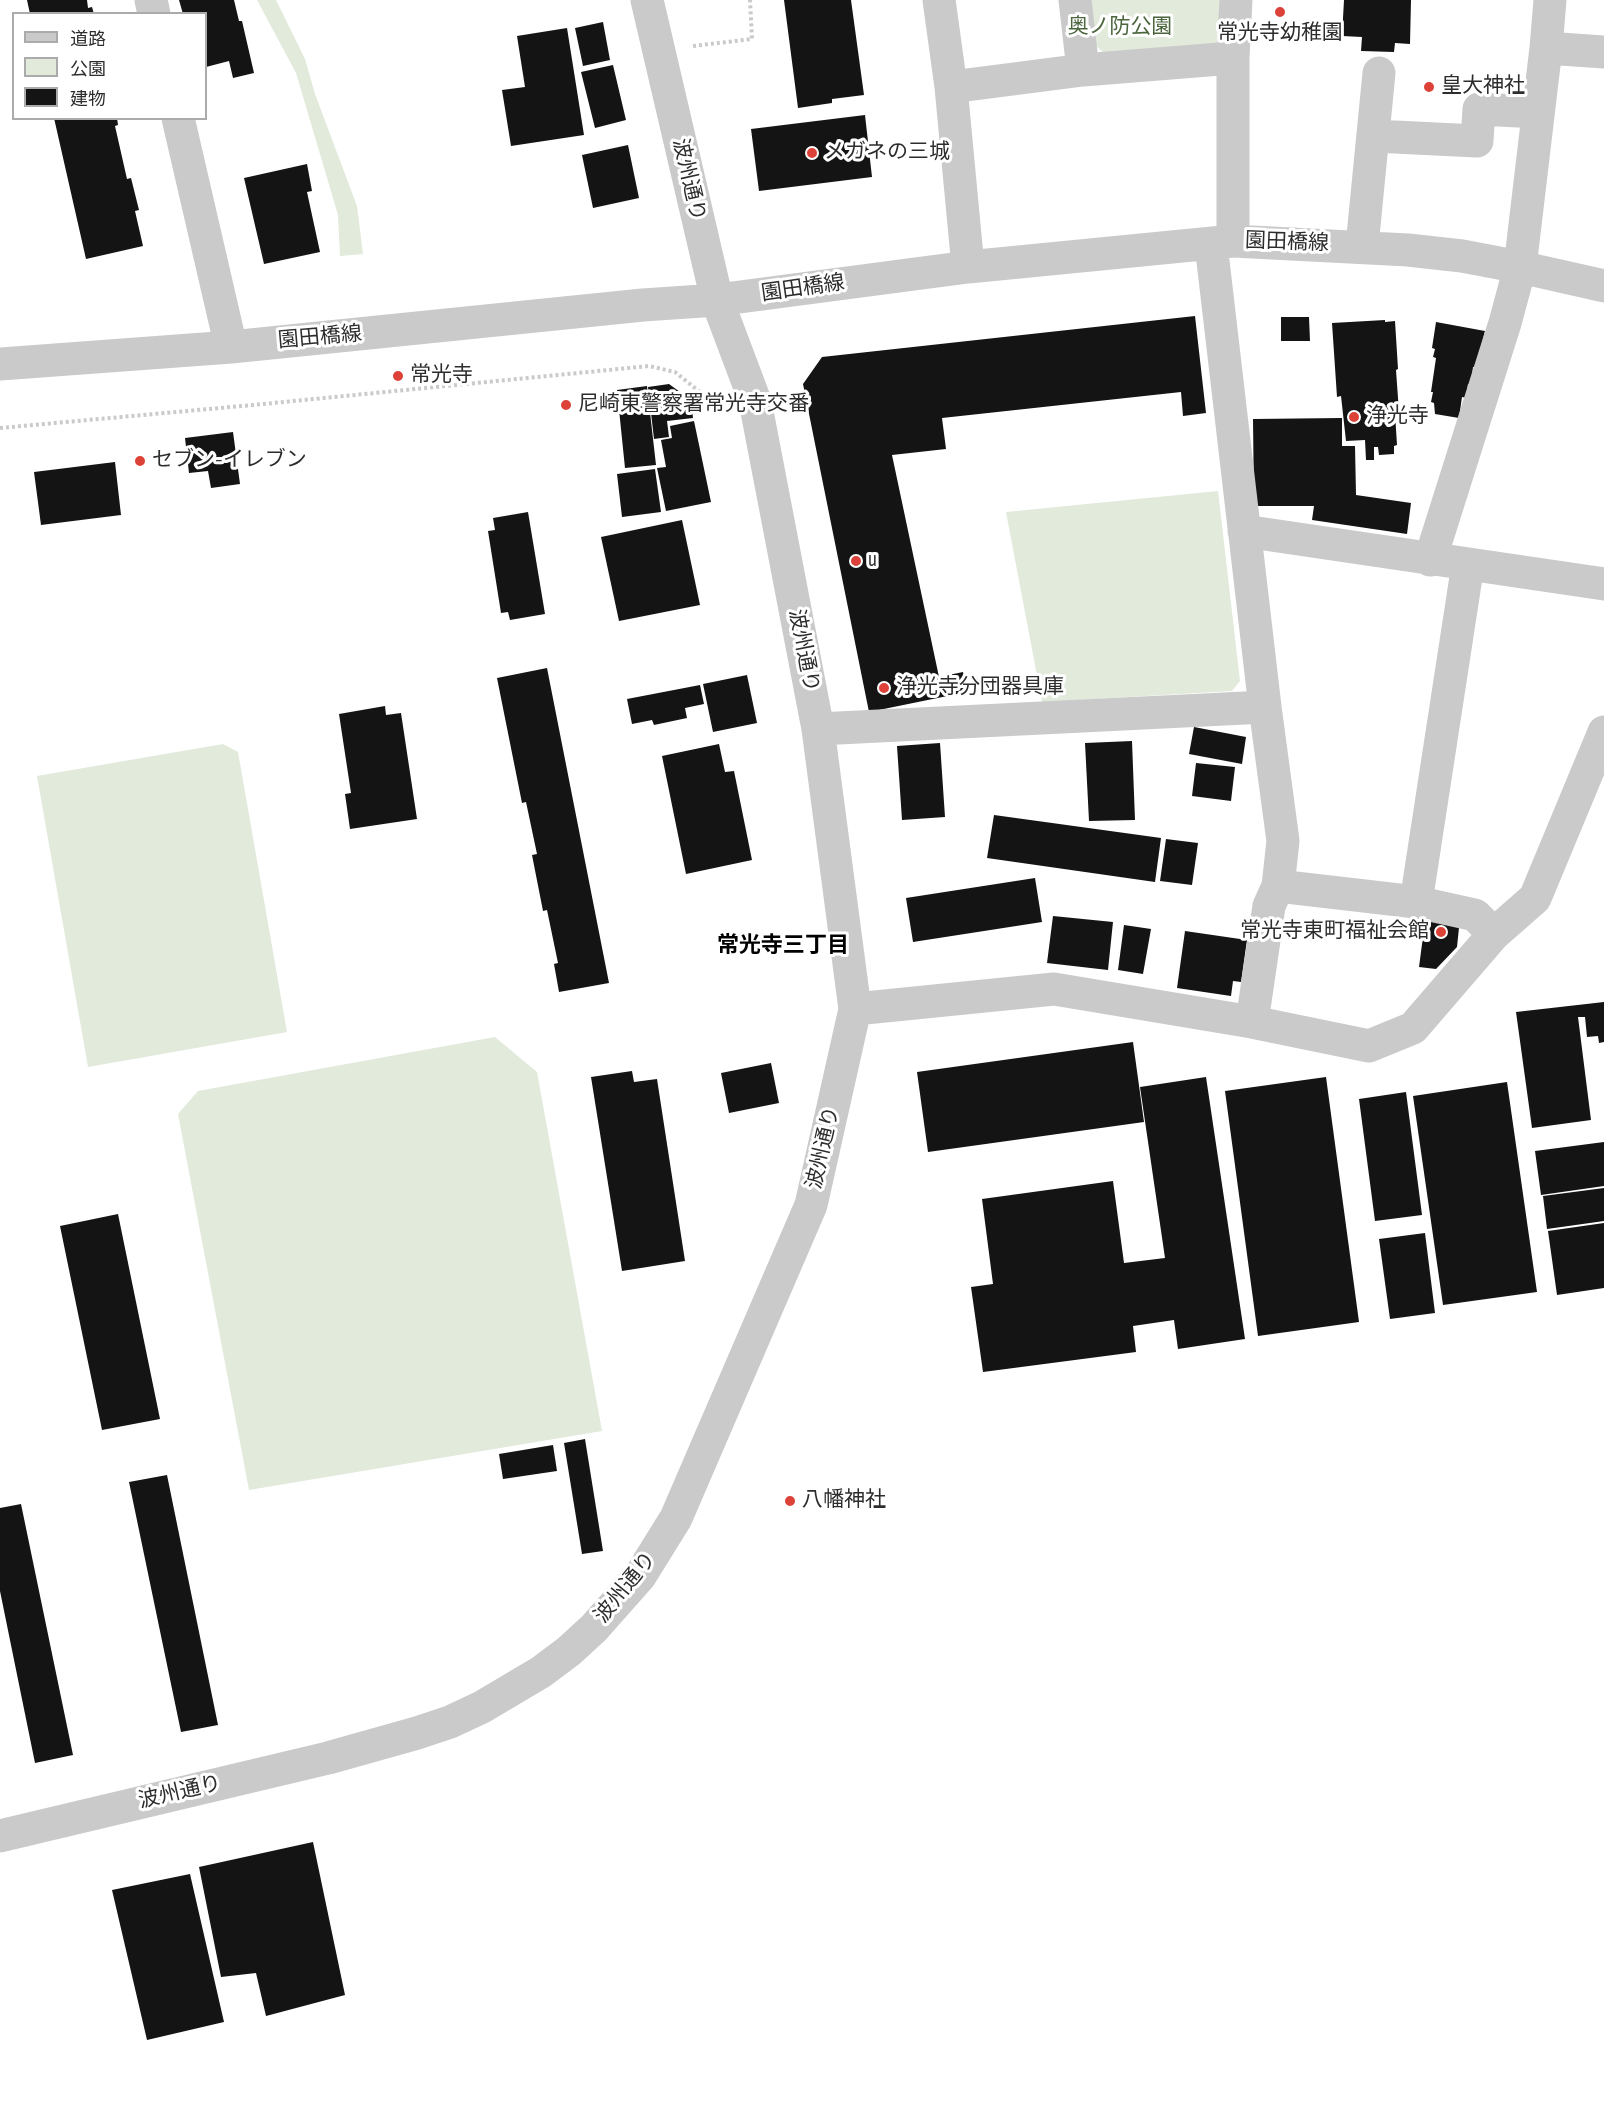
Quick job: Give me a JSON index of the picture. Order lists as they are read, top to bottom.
{
  "streets": {
    "street": ["波州通り", "園田橋線"]
  },
  "crossings": [
    ["波州通り", "園田橋線"]
  ],
  "districts": ["常光寺三丁目"],
  "parks": ["奥ノ防公園"],
  "places": [
    "常光寺幼稚園",
    "皇大神社",
    "メガネの三城",
    "常光寺",
    "尼崎東警察署常光寺交番",
    "浄光寺",
    "セブン-イレブン",
    "u",
    "浄光寺分団器具庫",
    "常光寺東町福祉会館",
    "八幡神社"
  ],
  "legend": ["道路", "公園", "建物"]
}
